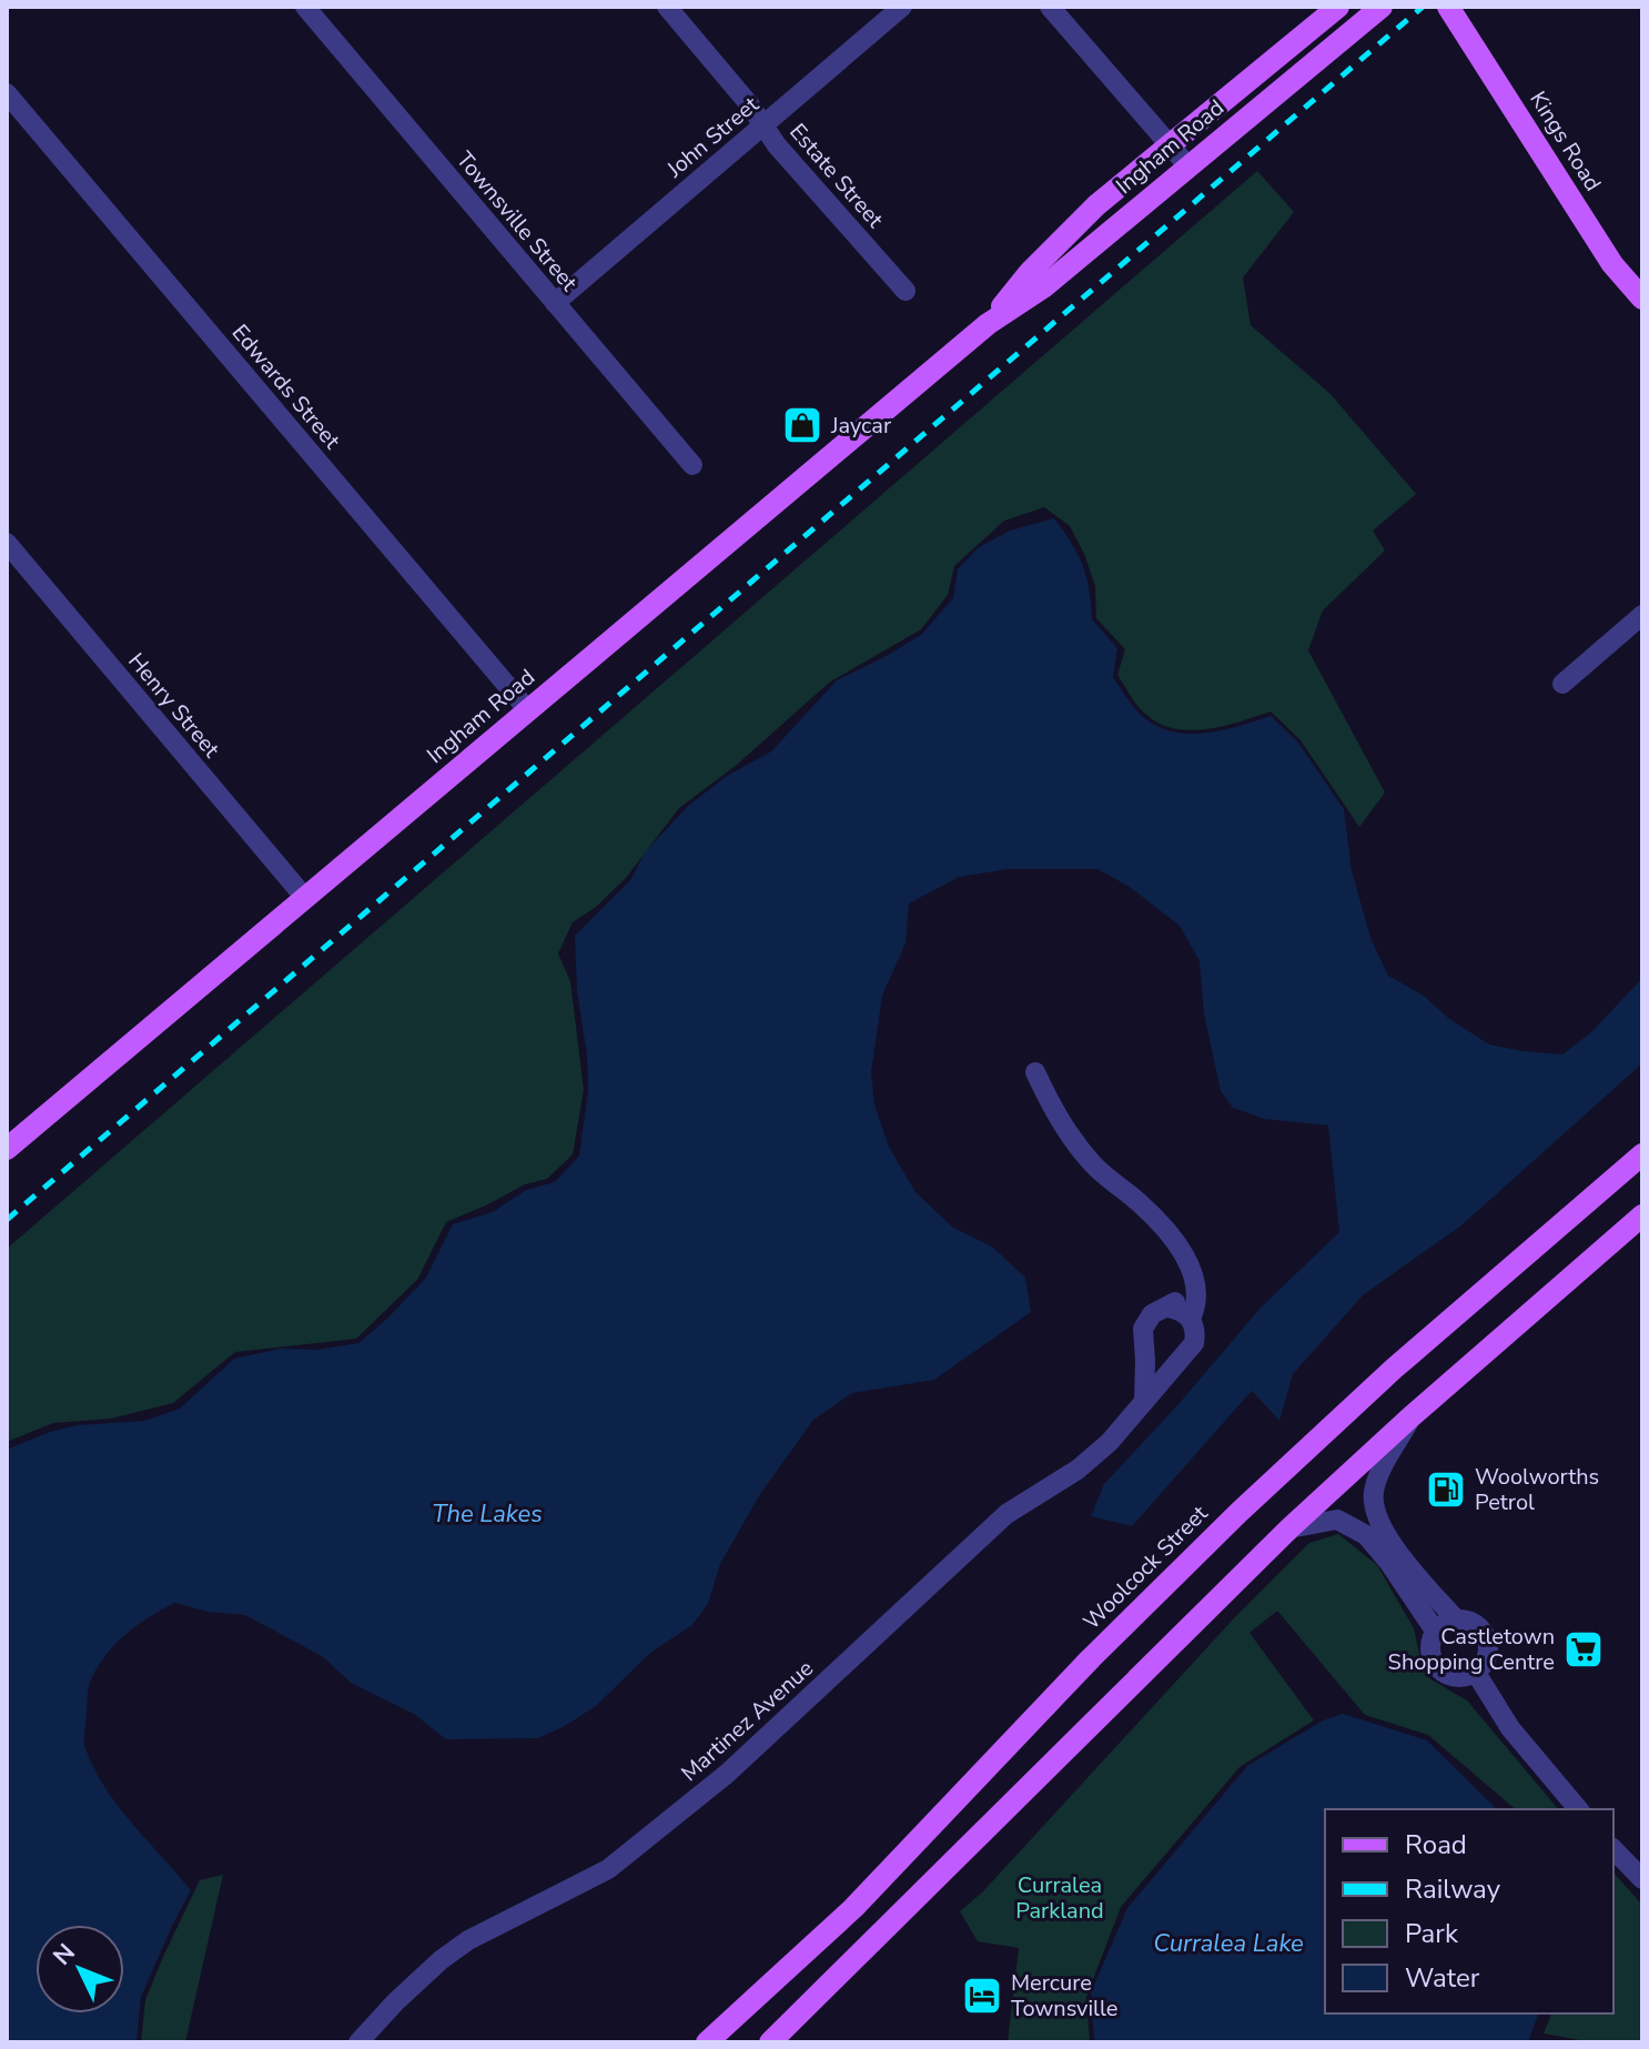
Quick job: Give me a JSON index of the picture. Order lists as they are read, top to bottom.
{
  "streets": {
    "main road": ["Kings Road", "Ingham Road", "Woolcock Street"],
    "street": [
      "John Street",
      "Estate Street",
      "Townsville Street",
      "Edwards Street",
      "Henry Street",
      "Martinez Avenue"
    ]
  },
  "crossings": [
    ["John Street", "Estate Street"],
    ["John Street", "Townsville Street"],
    ["Ingham Road", "Edwards Street"],
    ["Ingham Road", "Henry Street"]
  ],
  "water": ["The Lakes", "Curralea Lake"],
  "parks": ["Curralea Parkland"],
  "places": {
    "shop": ["Jaycar"],
    "fuel station": ["Woolworths Petrol"],
    "supermarket": ["Castletown Shopping Centre"],
    "hotel": ["Mercure Townsville"]
  },
  "legend": [
    "Road",
    "Railway",
    "Park",
    "Water"
  ],
  "north": "top left"
}
